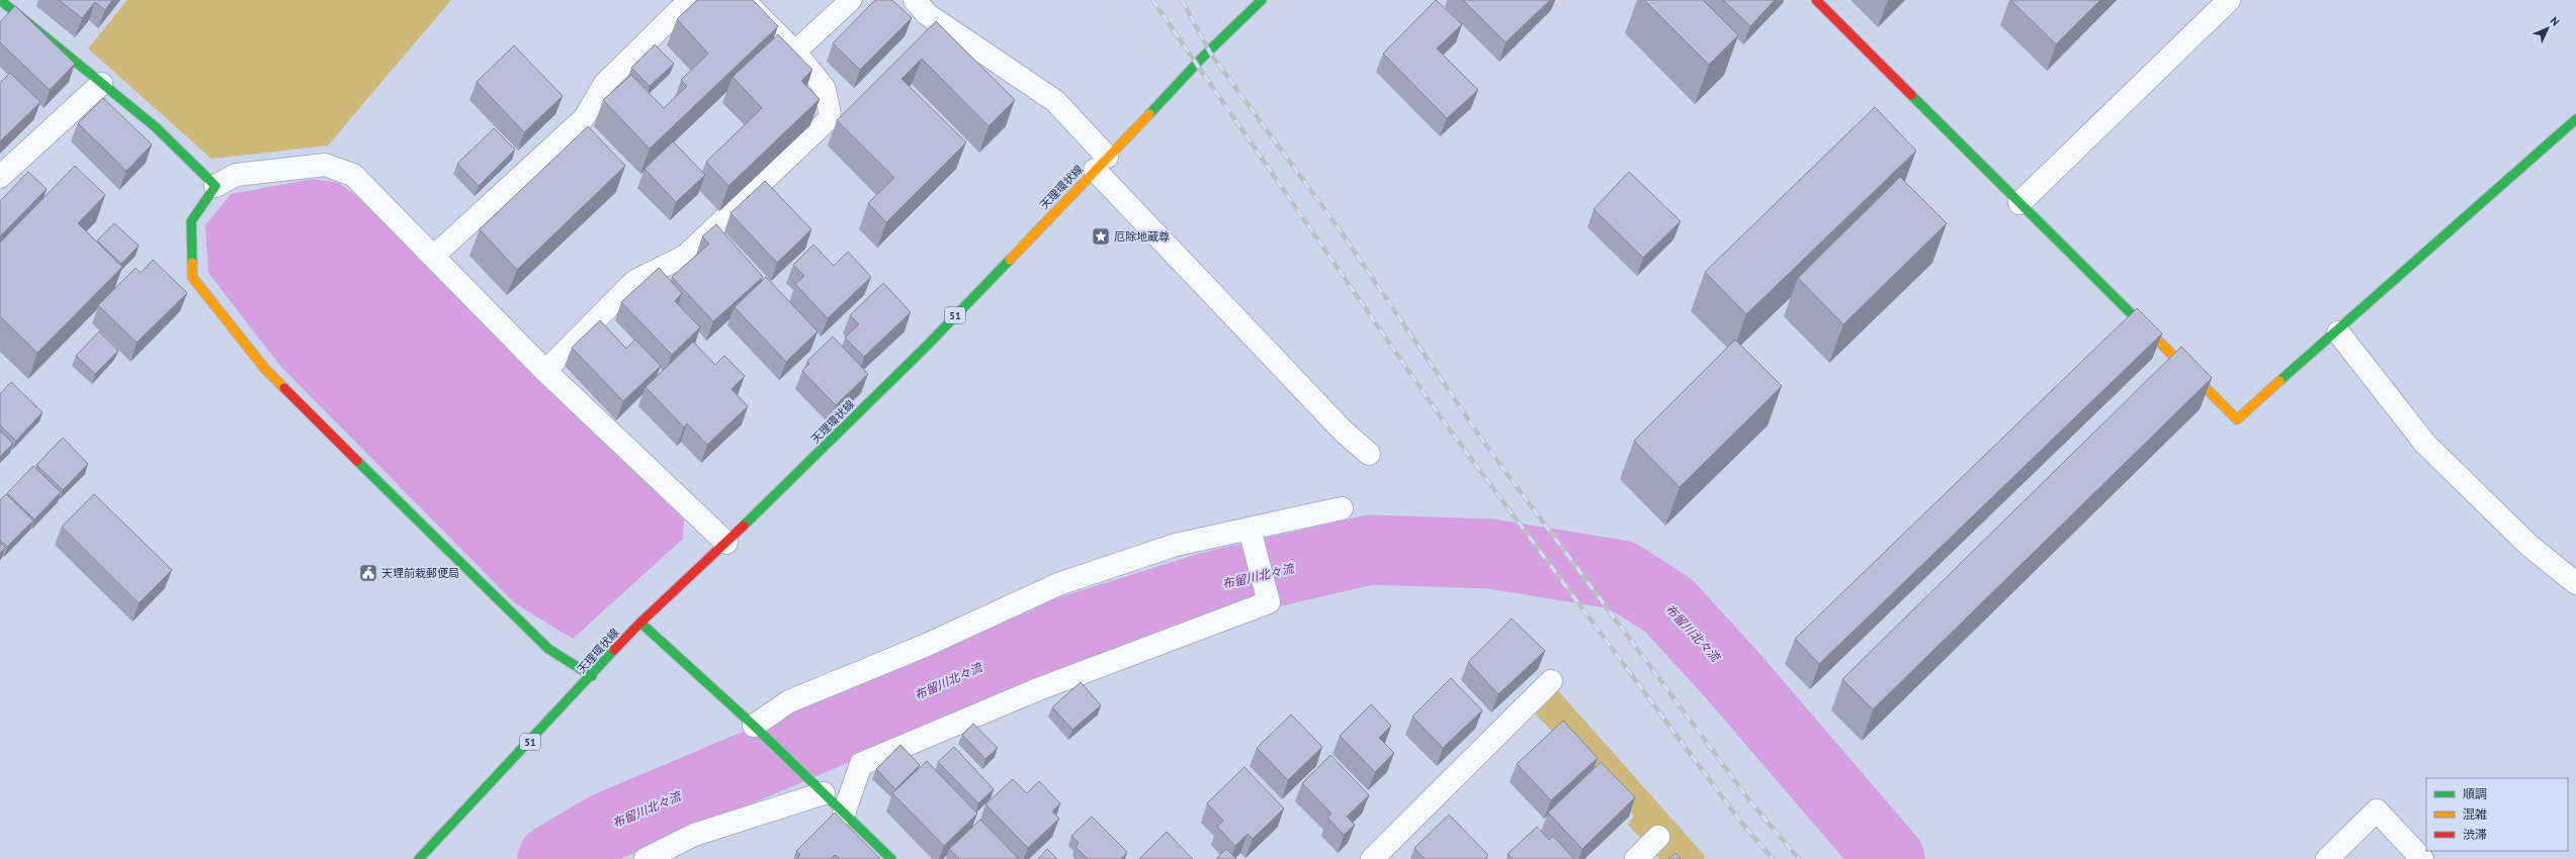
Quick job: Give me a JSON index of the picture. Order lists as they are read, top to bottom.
{
  "streets": {
    "street": ["天理環状線", "51"]
  },
  "water": ["布留川北々流"],
  "places": {
    "place": ["厄除地蔵尊"],
    "public building": ["天理前栽郵便局"]
  },
  "legend": ["順調", "混雑", "渋滞"],
  "north": "top right"
}
